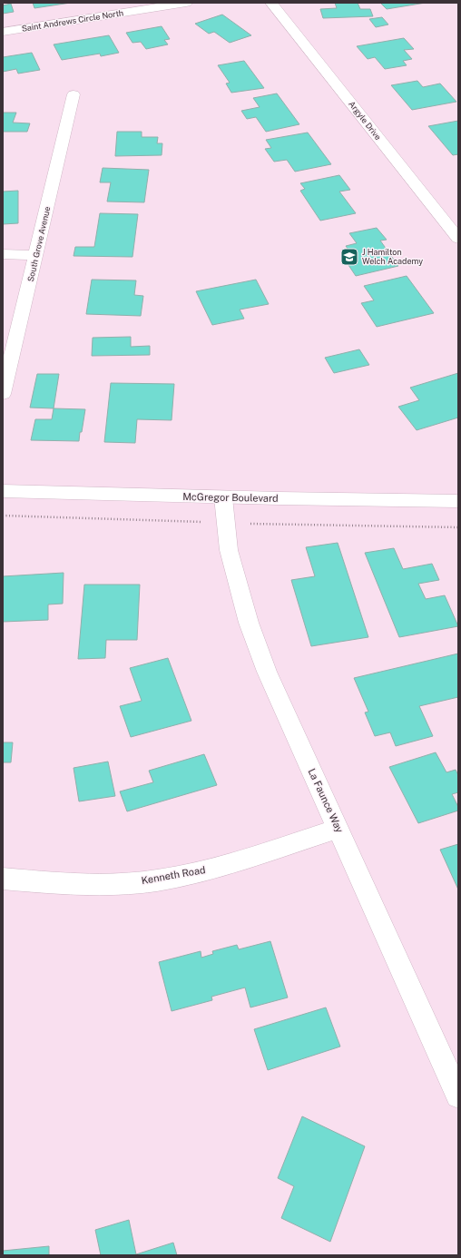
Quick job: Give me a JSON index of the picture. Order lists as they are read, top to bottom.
{
  "streets": {
    "street": [
      "Saint Andrews Circle North",
      "Argyle Drive",
      "South Grove Avenue",
      "McGregor Boulevard",
      "La Faunce Way",
      "Kenneth Road"
    ]
  },
  "crossings": [
    ["McGregor Boulevard", "La Faunce Way"],
    ["La Faunce Way", "Kenneth Road"]
  ],
  "places": {
    "school or university": ["J Hamilton Welch Academy"]
  }
}
